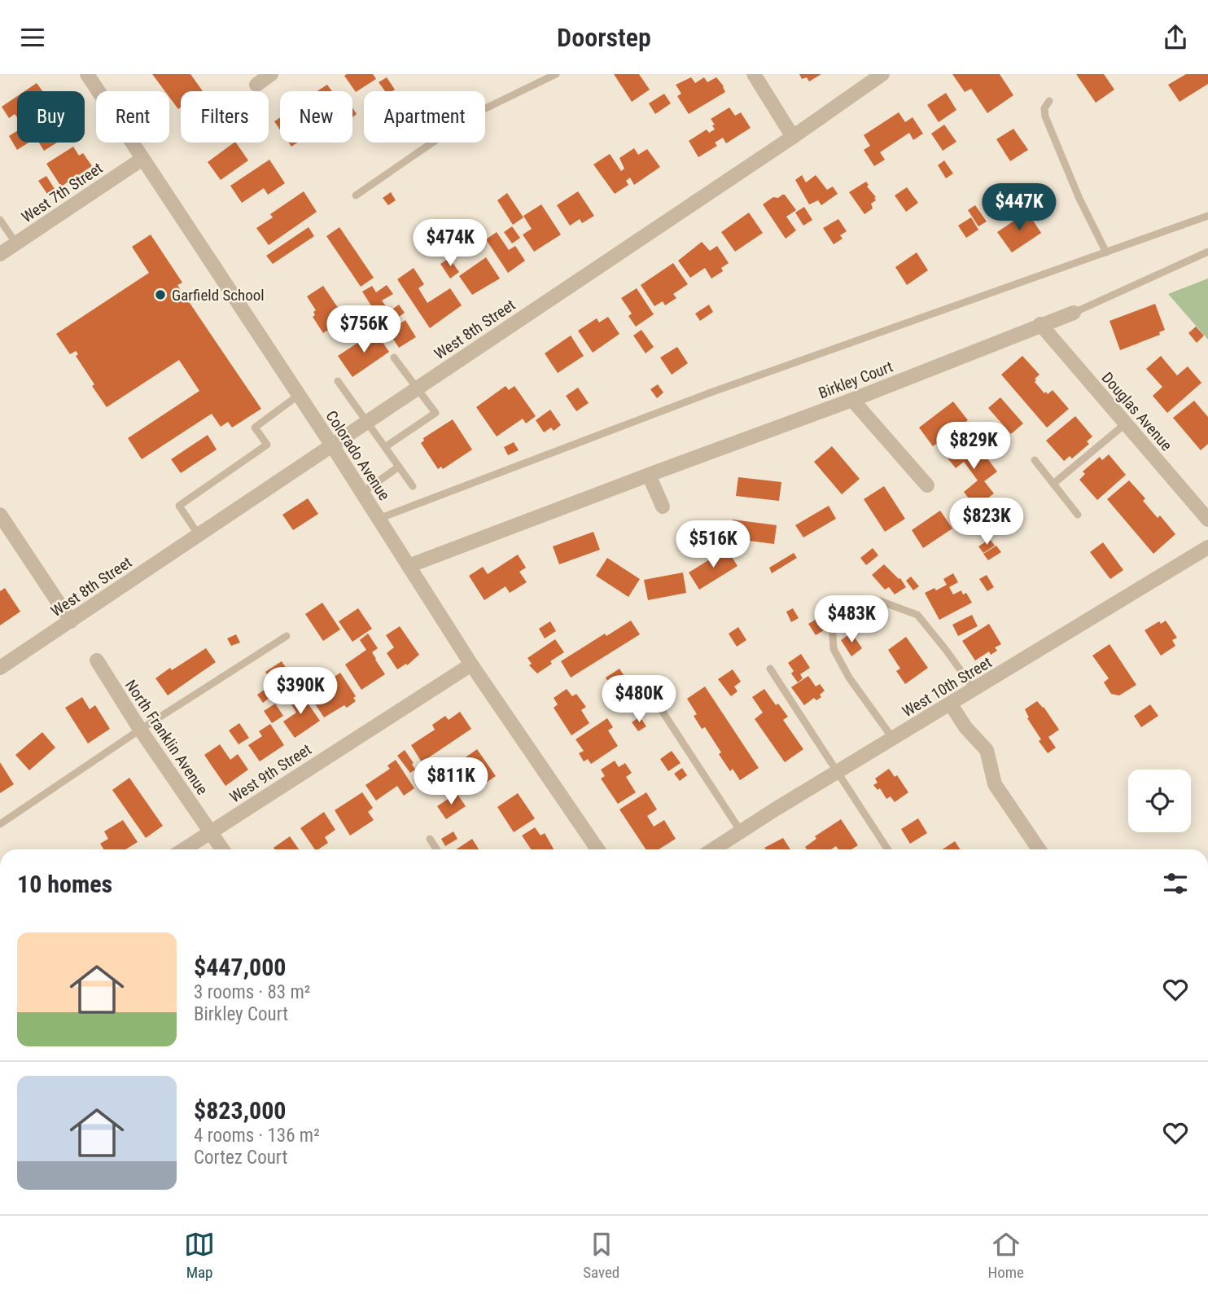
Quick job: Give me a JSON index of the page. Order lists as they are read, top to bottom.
{
  "streets": {
    "street": [
      "West 7th Street",
      "West 8th Street",
      "Birkley Court",
      "Douglas Avenue",
      "Colorado Avenue",
      "West 10th Street",
      "North Franklin Avenue",
      "West 9th Street"
    ]
  },
  "crossings": [
    ["West 7th Street", "Colorado Avenue"],
    ["West 8th Street", "Colorado Avenue"],
    ["Birkley Court", "Douglas Avenue"],
    ["Birkley Court", "Colorado Avenue"],
    ["Colorado Avenue", "West 9th Street"],
    ["North Franklin Avenue", "West 9th Street"]
  ],
  "places": ["Garfield School"],
  "page": {
    "header": "Doorstep",
    "chip": [
      "Buy",
      "Rent",
      "Filters",
      "New",
      "Apartment"
    ],
    "price": [
      "$447K",
      "$474K",
      "$756K",
      "$829K",
      "$823K",
      "$516K",
      "$483K",
      "$390K",
      "$480K",
      "$811K"
    ],
    "heading": "10 homes",
    "list": [
      {
        "name": "$447,000",
        "note": "3 rooms · 83 m² · Birkley Court"
      },
      {
        "name": "$823,000",
        "note": "4 rooms · 136 m² · Cortez Court"
      }
    ],
    "tabs": ["Map", "Saved", "Home"]
  }
}
